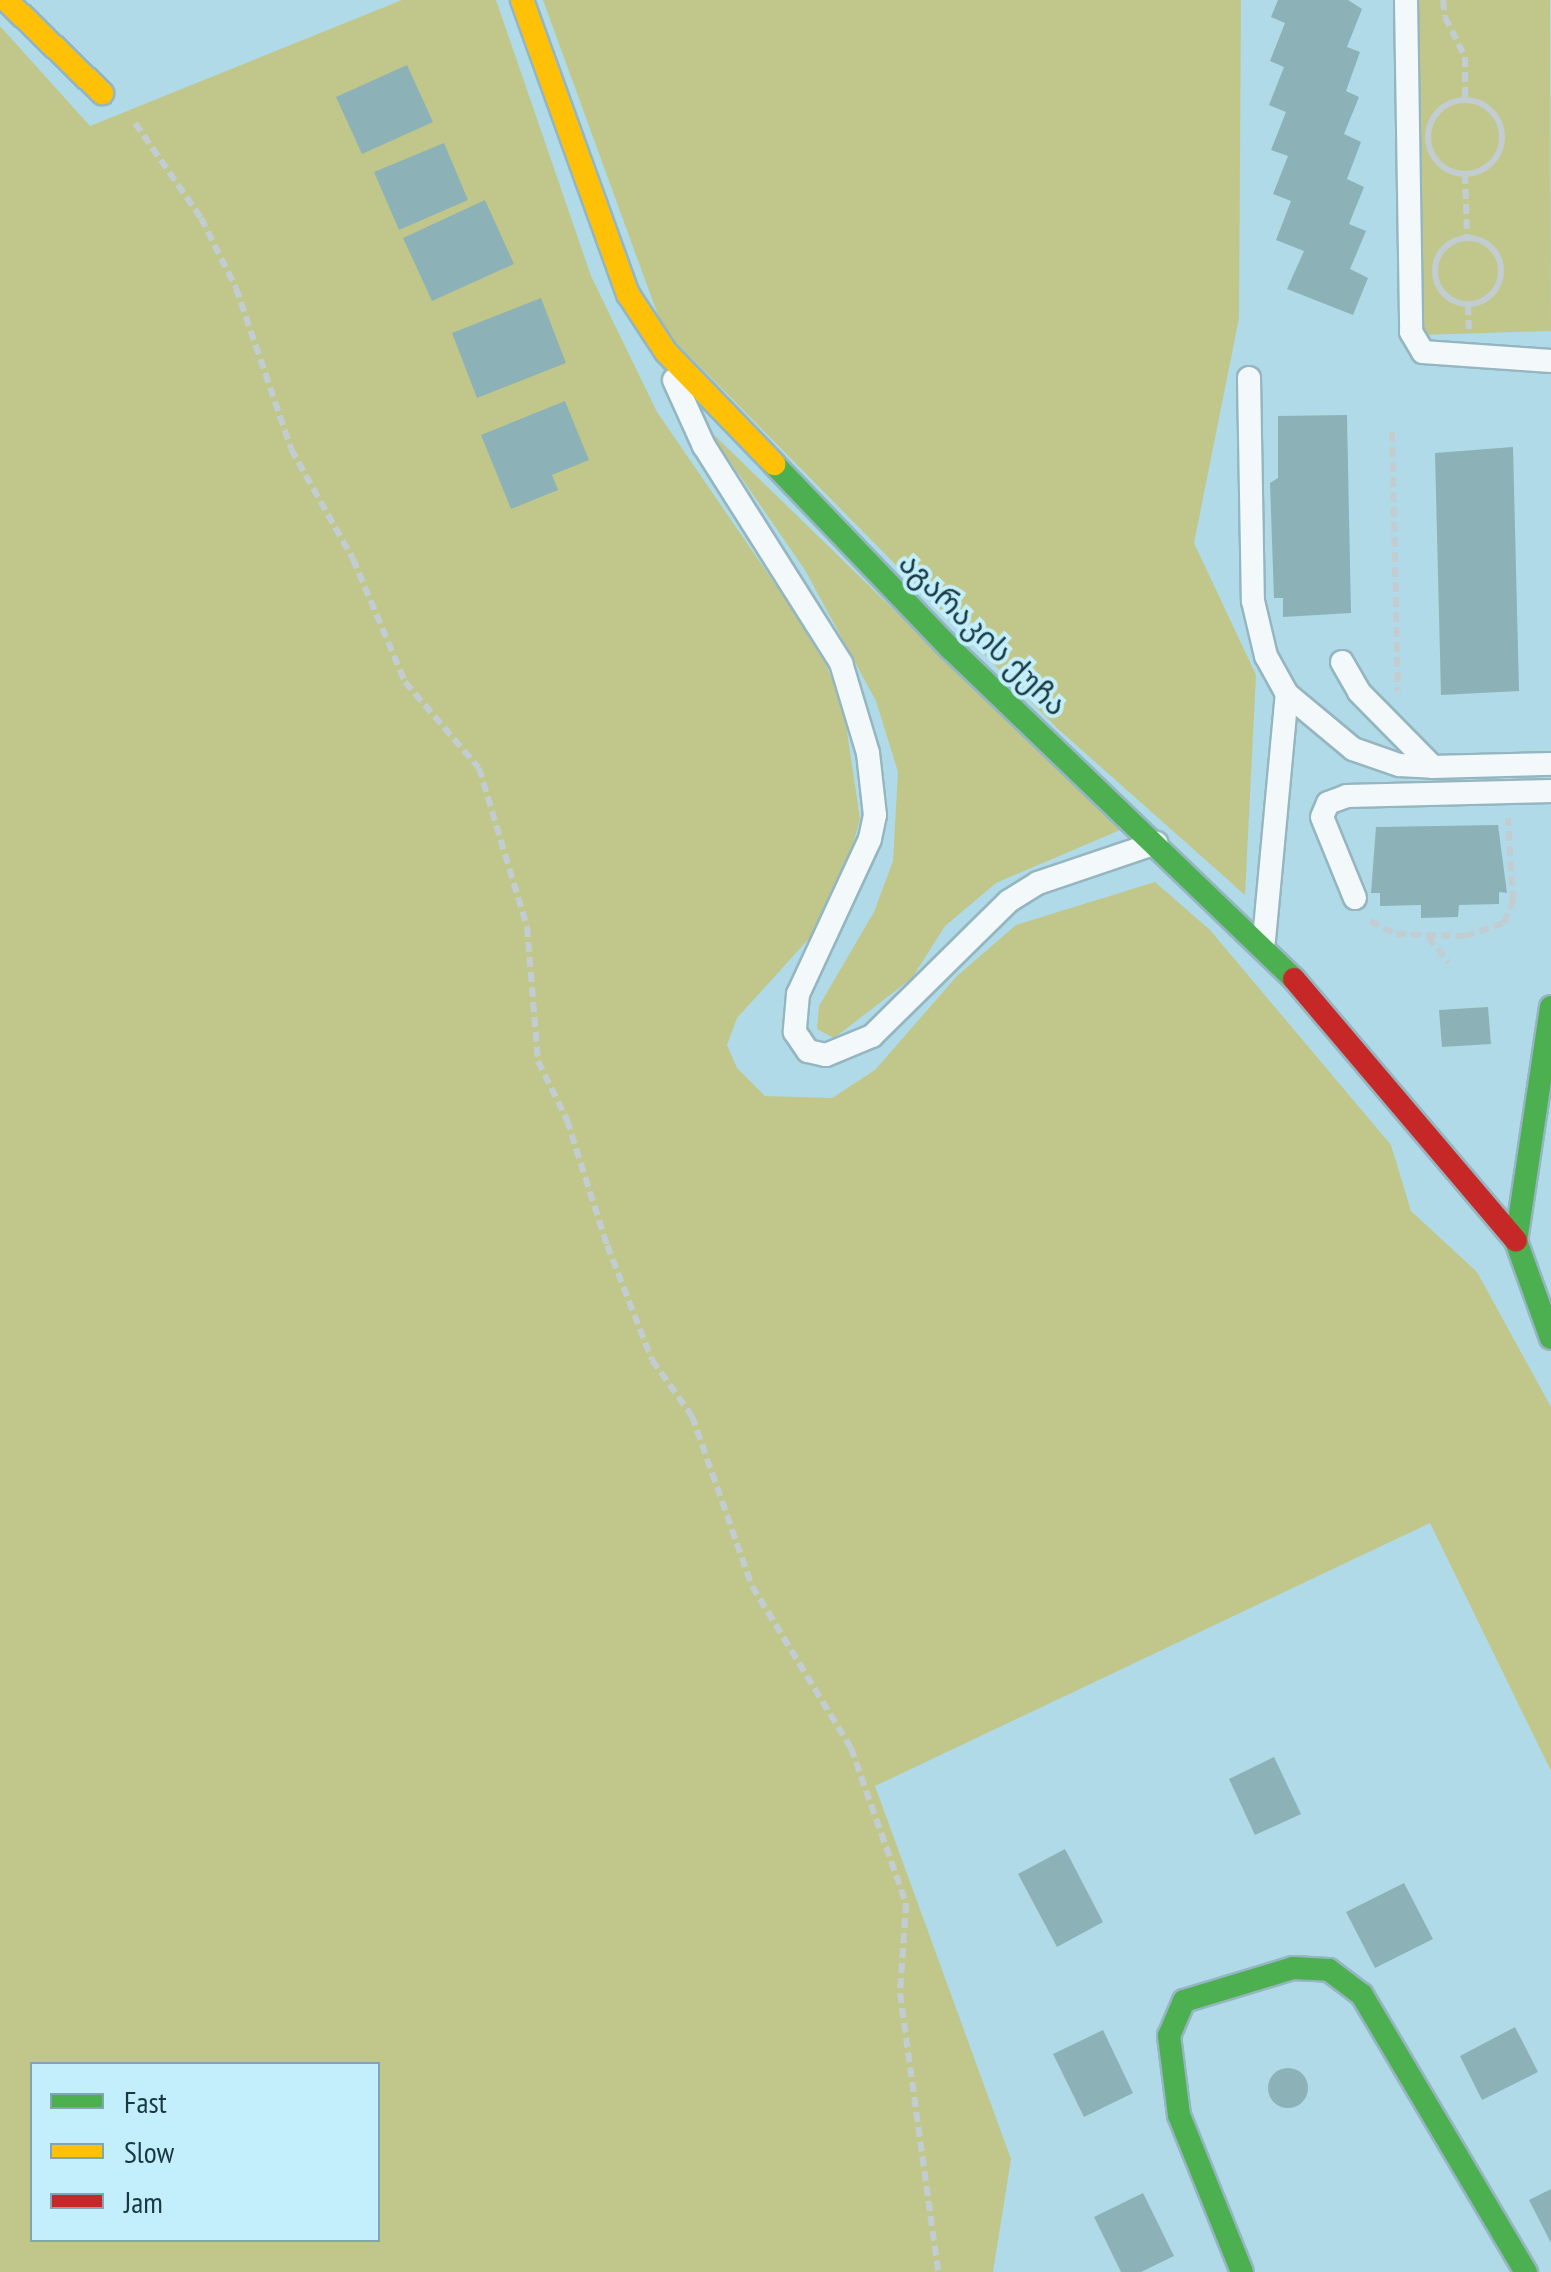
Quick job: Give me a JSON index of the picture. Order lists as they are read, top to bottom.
{
  "streets": {
    "street": ["აგარაკის ქუჩა"]
  },
  "legend": ["Fast", "Slow", "Jam"]
}
